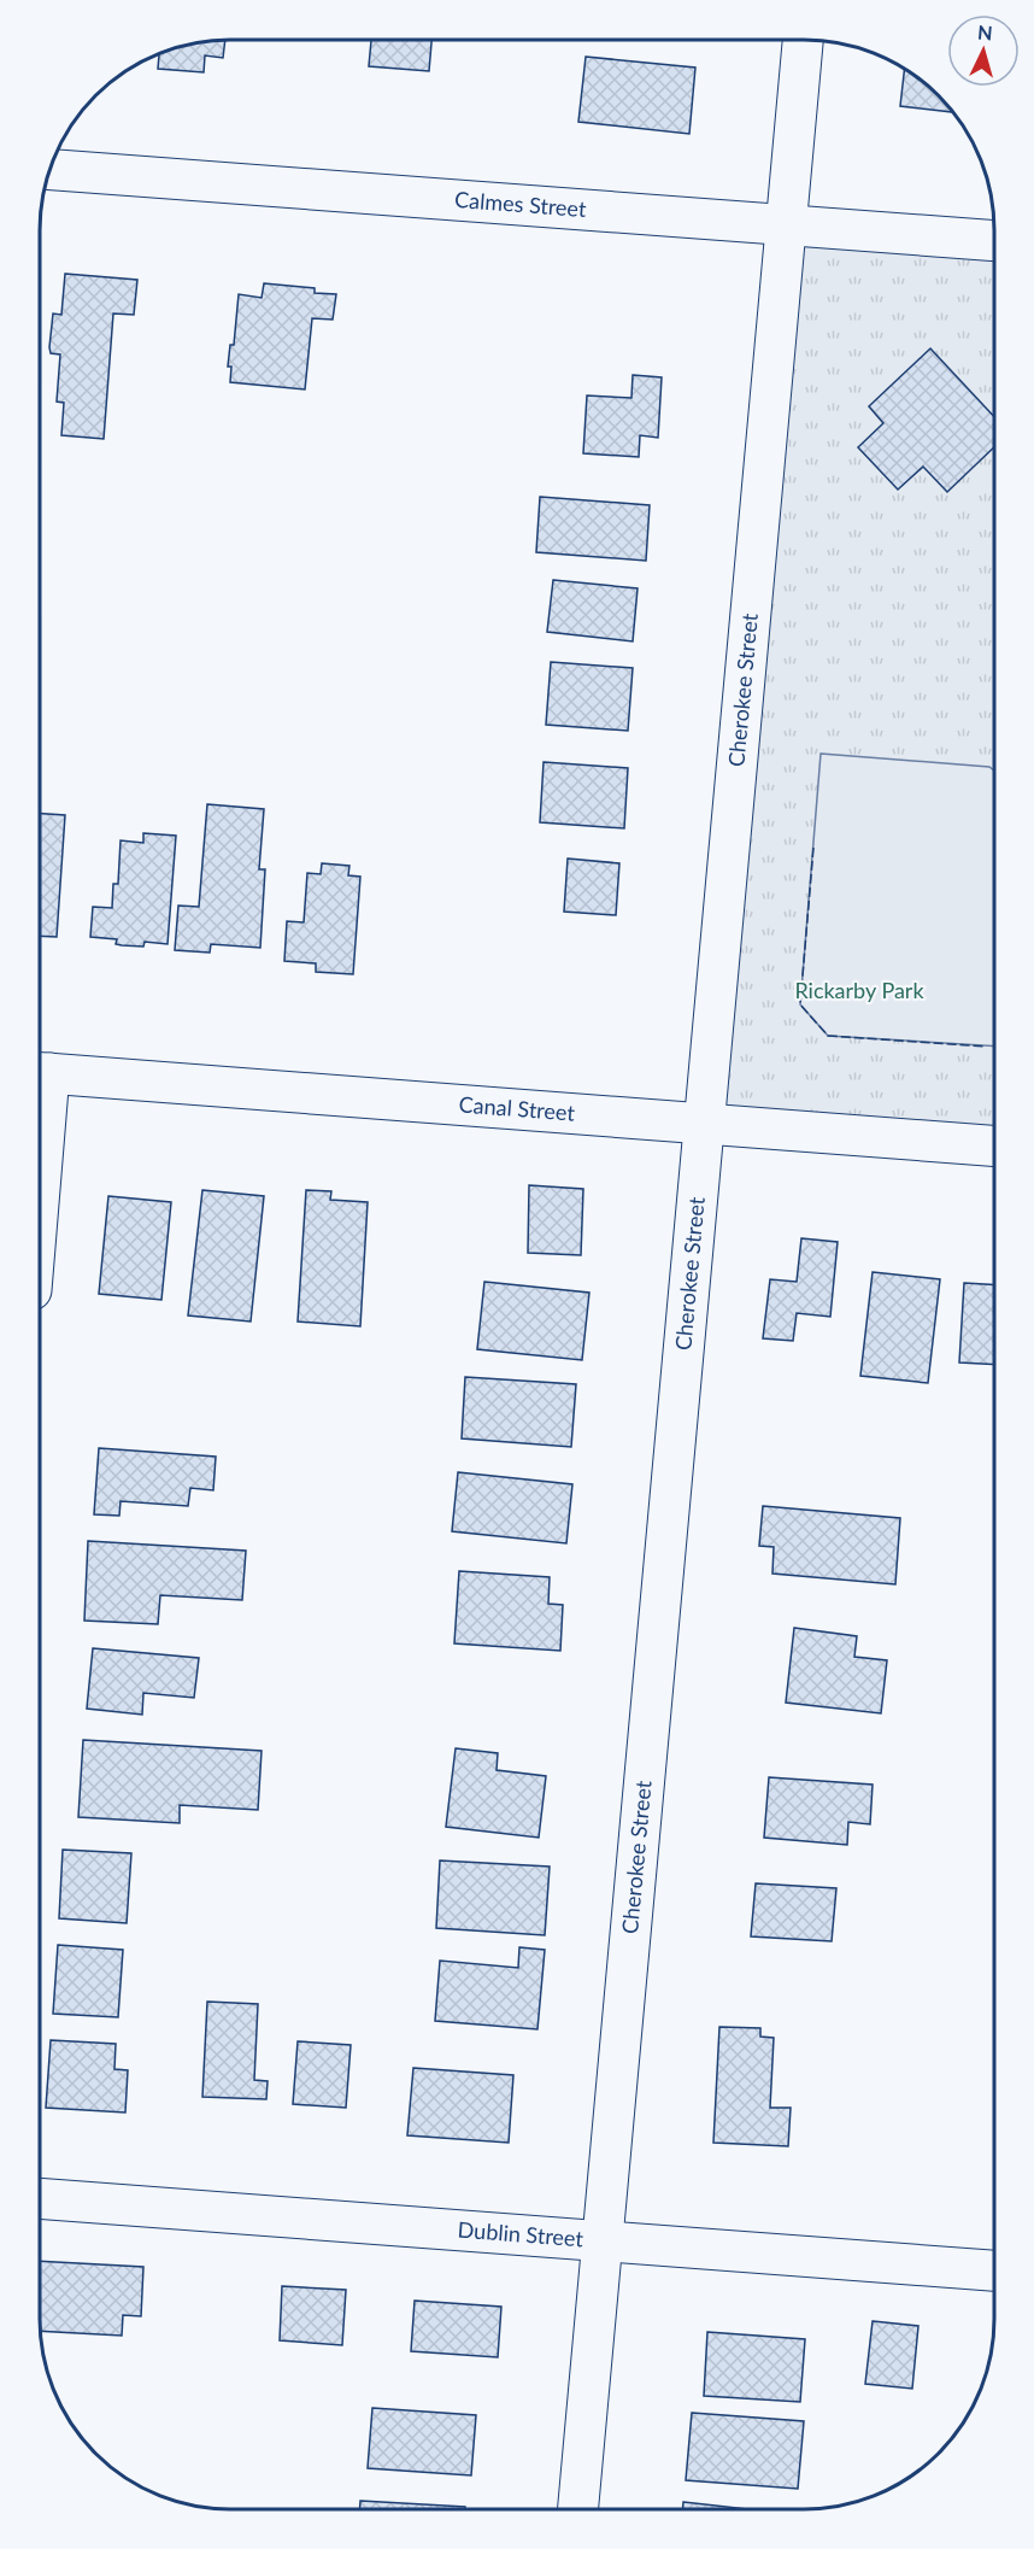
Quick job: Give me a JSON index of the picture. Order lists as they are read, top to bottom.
{
  "streets": {
    "street": [
      "Calmes Street",
      "Cherokee Street",
      "Canal Street",
      "Dublin Street"
    ]
  },
  "crossings": [
    ["Calmes Street", "Cherokee Street"],
    ["Cherokee Street", "Canal Street"],
    ["Cherokee Street", "Dublin Street"]
  ],
  "parks": ["Rickarby Park"],
  "north": "top"
}
